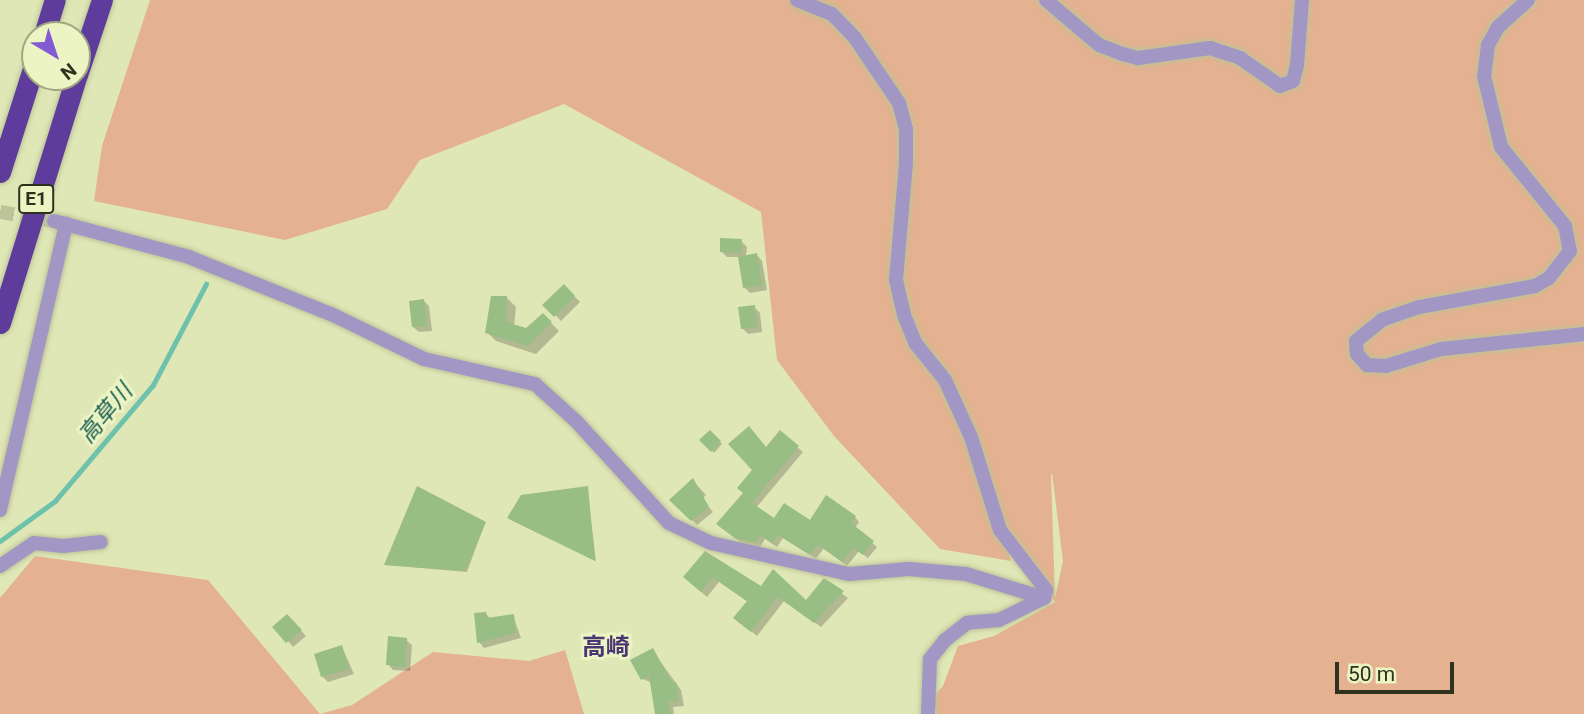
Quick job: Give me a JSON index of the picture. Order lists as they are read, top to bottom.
{
  "streets": {
    "highway": ["E1"]
  },
  "districts": ["高崎"],
  "water": ["高草川"],
  "scale_bar": "50 m",
  "north": "bottom right"
}
